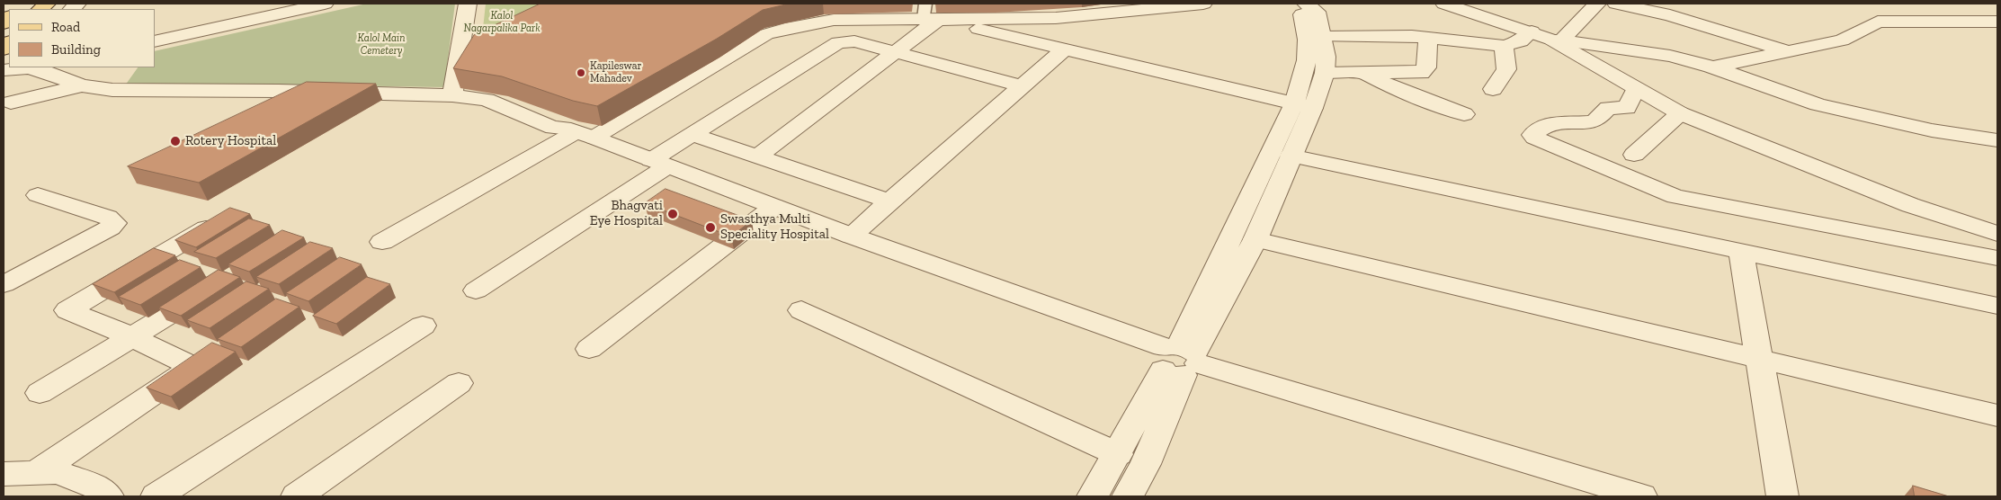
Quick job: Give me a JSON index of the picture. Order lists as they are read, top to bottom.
{
  "parks": ["Kalol Nagarpalika Park", "Kalol Main Cemetery"],
  "places": [
    "Kapileswar Mahadev",
    "Rotery Hospital",
    "Bhagvati Eye Hospital",
    "Swasthya Multi Speciality Hospital"
  ],
  "legend": ["Road", "Building"]
}
